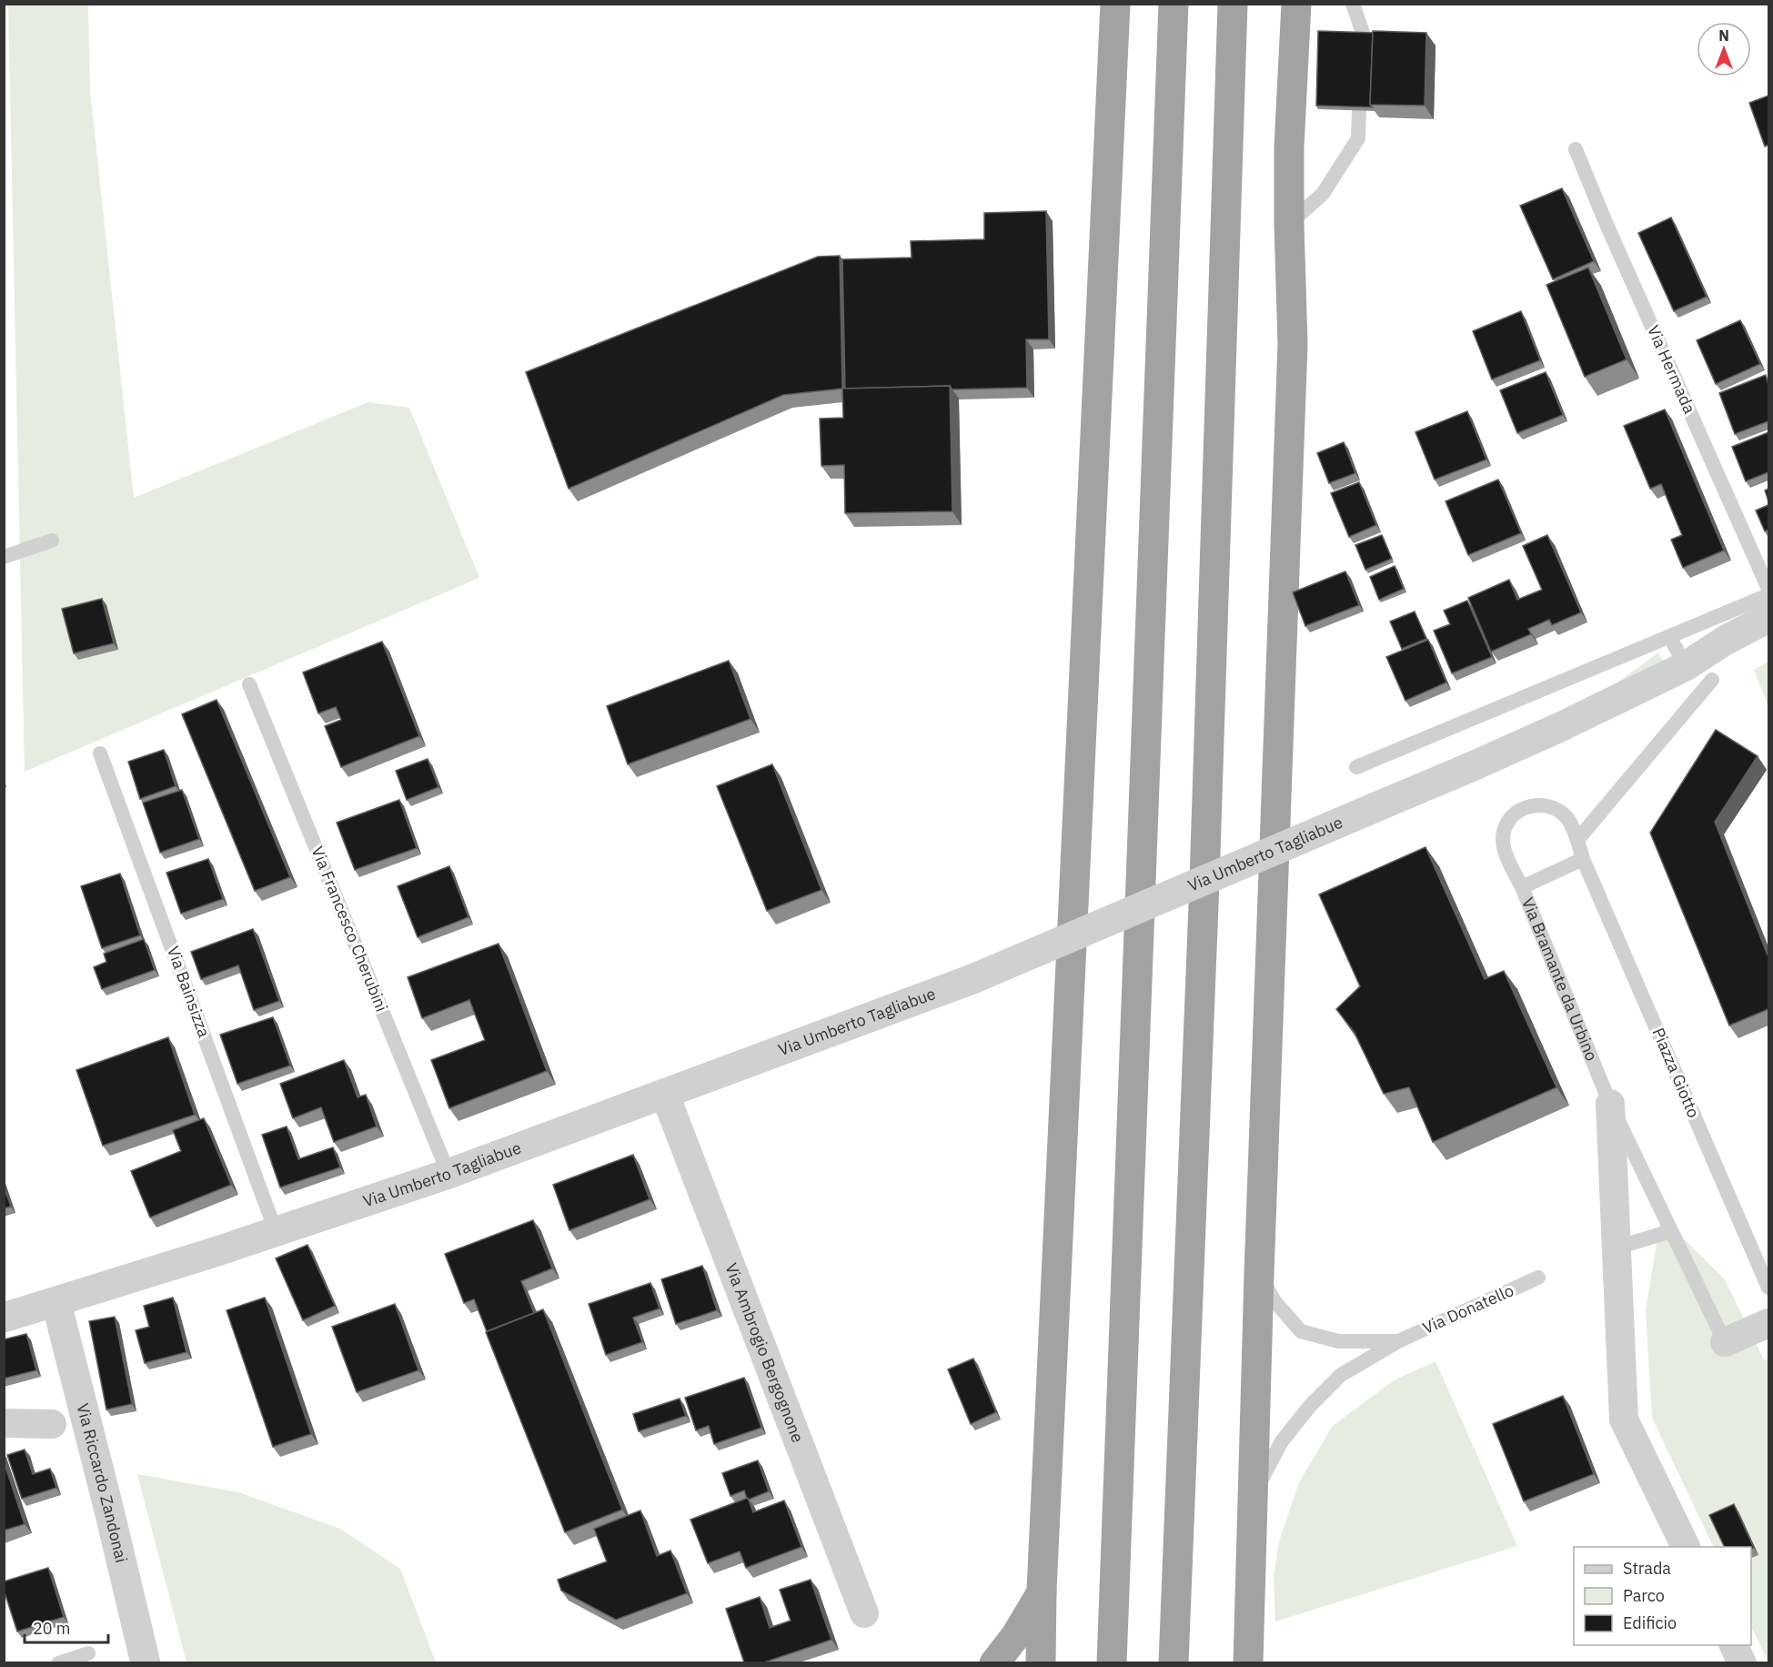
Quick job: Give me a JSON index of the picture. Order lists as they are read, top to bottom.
{
  "streets": {
    "street": [
      "Via Umberto Tagliabue",
      "Via Bramante da Urbino",
      "Via Ambrogio Bergognone",
      "Via Riccardo Zandonai"
    ],
    "lane": [
      "Via Hermada",
      "Via Francesco Cherubini",
      "Via Bainsizza",
      "Piazza Giotto",
      "Via Donatello"
    ]
  },
  "crossings": [
    ["Via Umberto Tagliabue", "Via Francesco Cherubini"],
    ["Via Umberto Tagliabue", "Via Bainsizza"],
    ["Via Umberto Tagliabue", "Via Ambrogio Bergognone"],
    ["Via Umberto Tagliabue", "Via Riccardo Zandonai"],
    ["Via Bramante da Urbino", "Piazza Giotto"]
  ],
  "legend": ["Strada", "Parco", "Edificio"],
  "scale_bar": "20 m",
  "north": "top"
}
